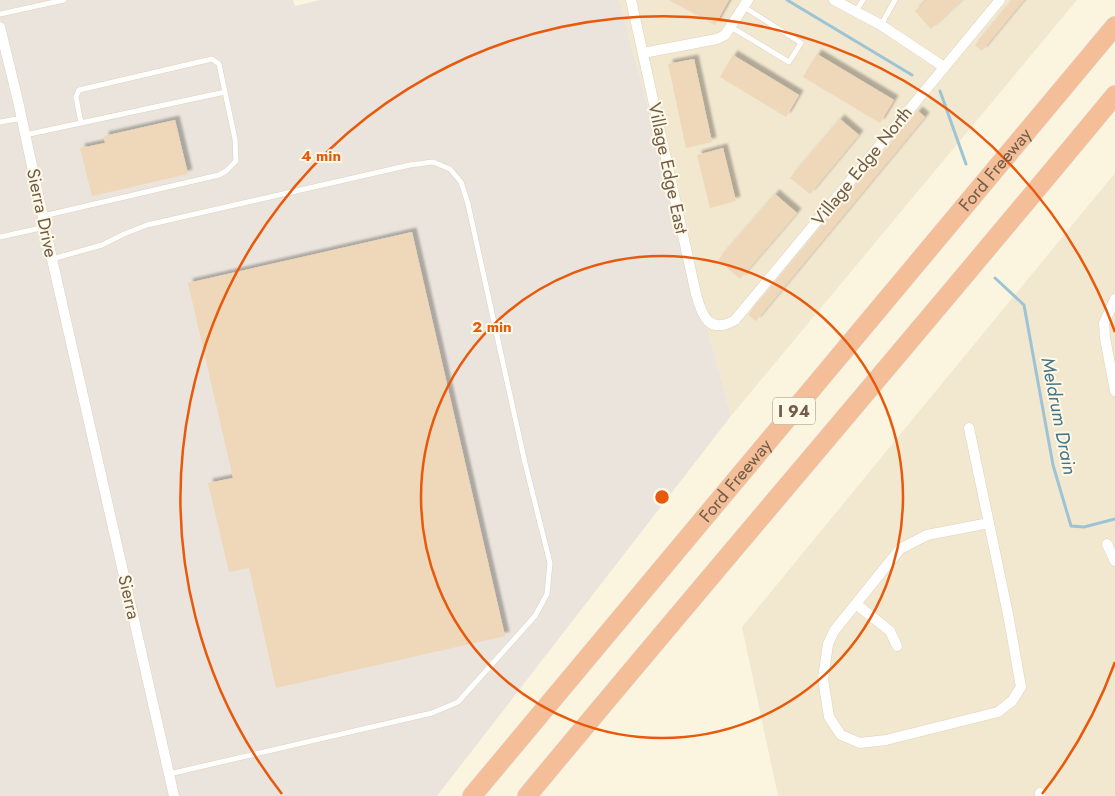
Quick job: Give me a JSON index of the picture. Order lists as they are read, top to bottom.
{
  "streets": {
    "highway": ["Ford Freeway", "I 94"],
    "street": [
      "Village Edge North",
      "Village Edge East",
      "Sierra Drive",
      "Sierra"
    ]
  },
  "crossings": [
    ["Village Edge North", "Village Edge East"],
    ["Sierra Drive", "Sierra"]
  ],
  "water": ["Meldrum Drain"],
  "rings": ["4 min", "2 min"]
}
